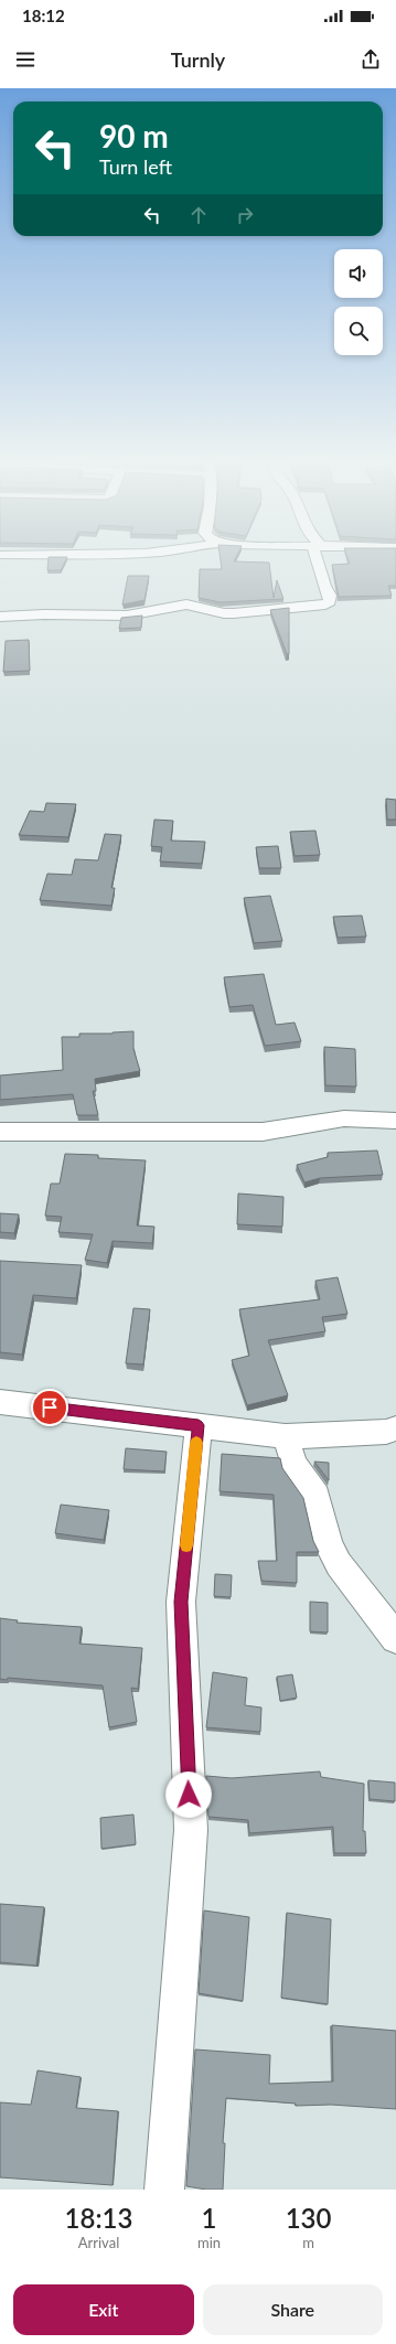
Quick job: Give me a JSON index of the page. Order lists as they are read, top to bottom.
{
  "page": {
    "status": "18:12",
    "header": "Turnly",
    "turn": ["90 m", "Turn left"],
    "eta": [
      "18:13",
      "Arrival",
      "1",
      "min",
      "130",
      "m"
    ],
    "buttons": ["Exit", "Share"]
  }
}
